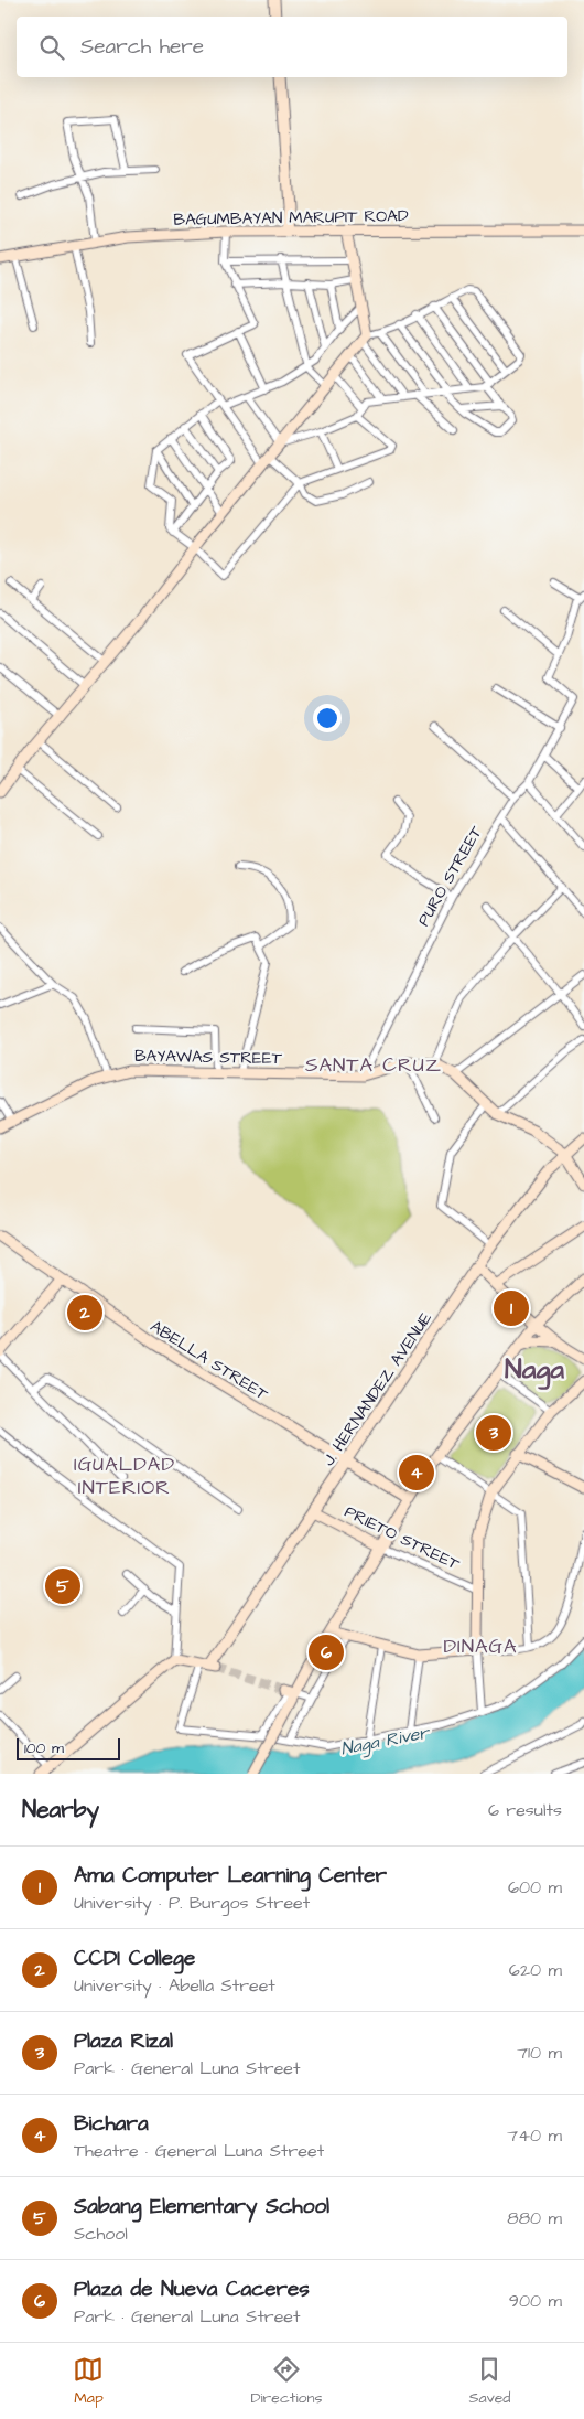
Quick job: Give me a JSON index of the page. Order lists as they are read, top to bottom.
{
  "streets": {
    "street": [
      "BAGUMBAYAN MARUPIT ROAD",
      "PURO STREET",
      "BAYAWAS STREET",
      "ABELLA STREET",
      "J. HERNANDEZ AVENUE",
      "PRIETO STREET"
    ]
  },
  "crossings": [
    ["PURO STREET", "BAYAWAS STREET"],
    ["ABELLA STREET", "J. HERNANDEZ AVENUE"],
    ["J. HERNANDEZ AVENUE", "PRIETO STREET"]
  ],
  "districts": [
    "SANTA CRUZ",
    "Naga",
    "IGUALDAD INTERIOR",
    "DINAGA"
  ],
  "water": ["Naga River"],
  "scale_bar": "100 m",
  "page": {
    "search": "Search here",
    "pins": [
      "1",
      "2",
      "3",
      "4",
      "5",
      "6"
    ],
    "scale": "100 m",
    "heading": ["Nearby", "6 results"],
    "list": [
      {
        "mark": "1",
        "name": "Ama Computer Learning Center",
        "note": "University · P. Burgos Street",
        "value": "600 m"
      },
      {
        "mark": "2",
        "name": "CCDI College",
        "note": "University · Abella Street",
        "value": "620 m"
      },
      {
        "mark": "3",
        "name": "Plaza Rizal",
        "note": "Park · General Luna Street",
        "value": "710 m"
      },
      {
        "mark": "4",
        "name": "Bichara",
        "note": "Theatre · General Luna Street",
        "value": "740 m"
      },
      {
        "mark": "5",
        "name": "Sabang Elementary School",
        "note": "School",
        "value": "880 m"
      },
      {
        "mark": "6",
        "name": "Plaza de Nueva Caceres",
        "note": "Park · General Luna Street",
        "value": "900 m"
      }
    ],
    "nav": ["Map", "Directions", "Saved"]
  }
}
